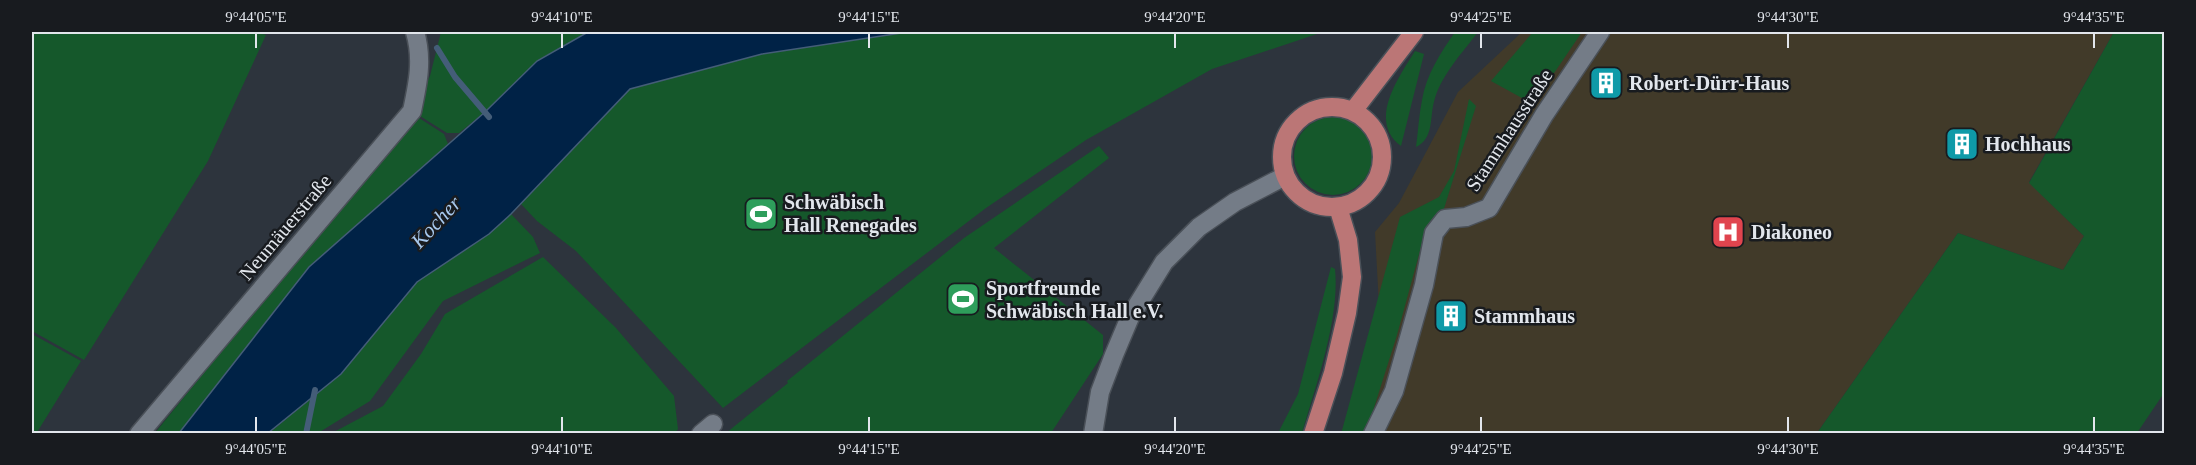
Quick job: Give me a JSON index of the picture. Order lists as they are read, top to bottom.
{
  "streets": {
    "street": ["Stammhausstraße", "Neumäuerstraße"]
  },
  "water": ["Kocher"],
  "places": {
    "building": ["Robert-Dürr-Haus", "Hochhaus", "Stammhaus"],
    "sports": ["Schwäbisch Hall Renegades", "Sportfreunde Schwäbisch Hall e.V."],
    "hospital": ["Diakoneo"]
  },
  "coordinates": [
    "9°44'05\"E",
    "9°44'10\"E",
    "9°44'15\"E",
    "9°44'20\"E",
    "9°44'25\"E",
    "9°44'30\"E",
    "9°44'35\"E"
  ]
}
